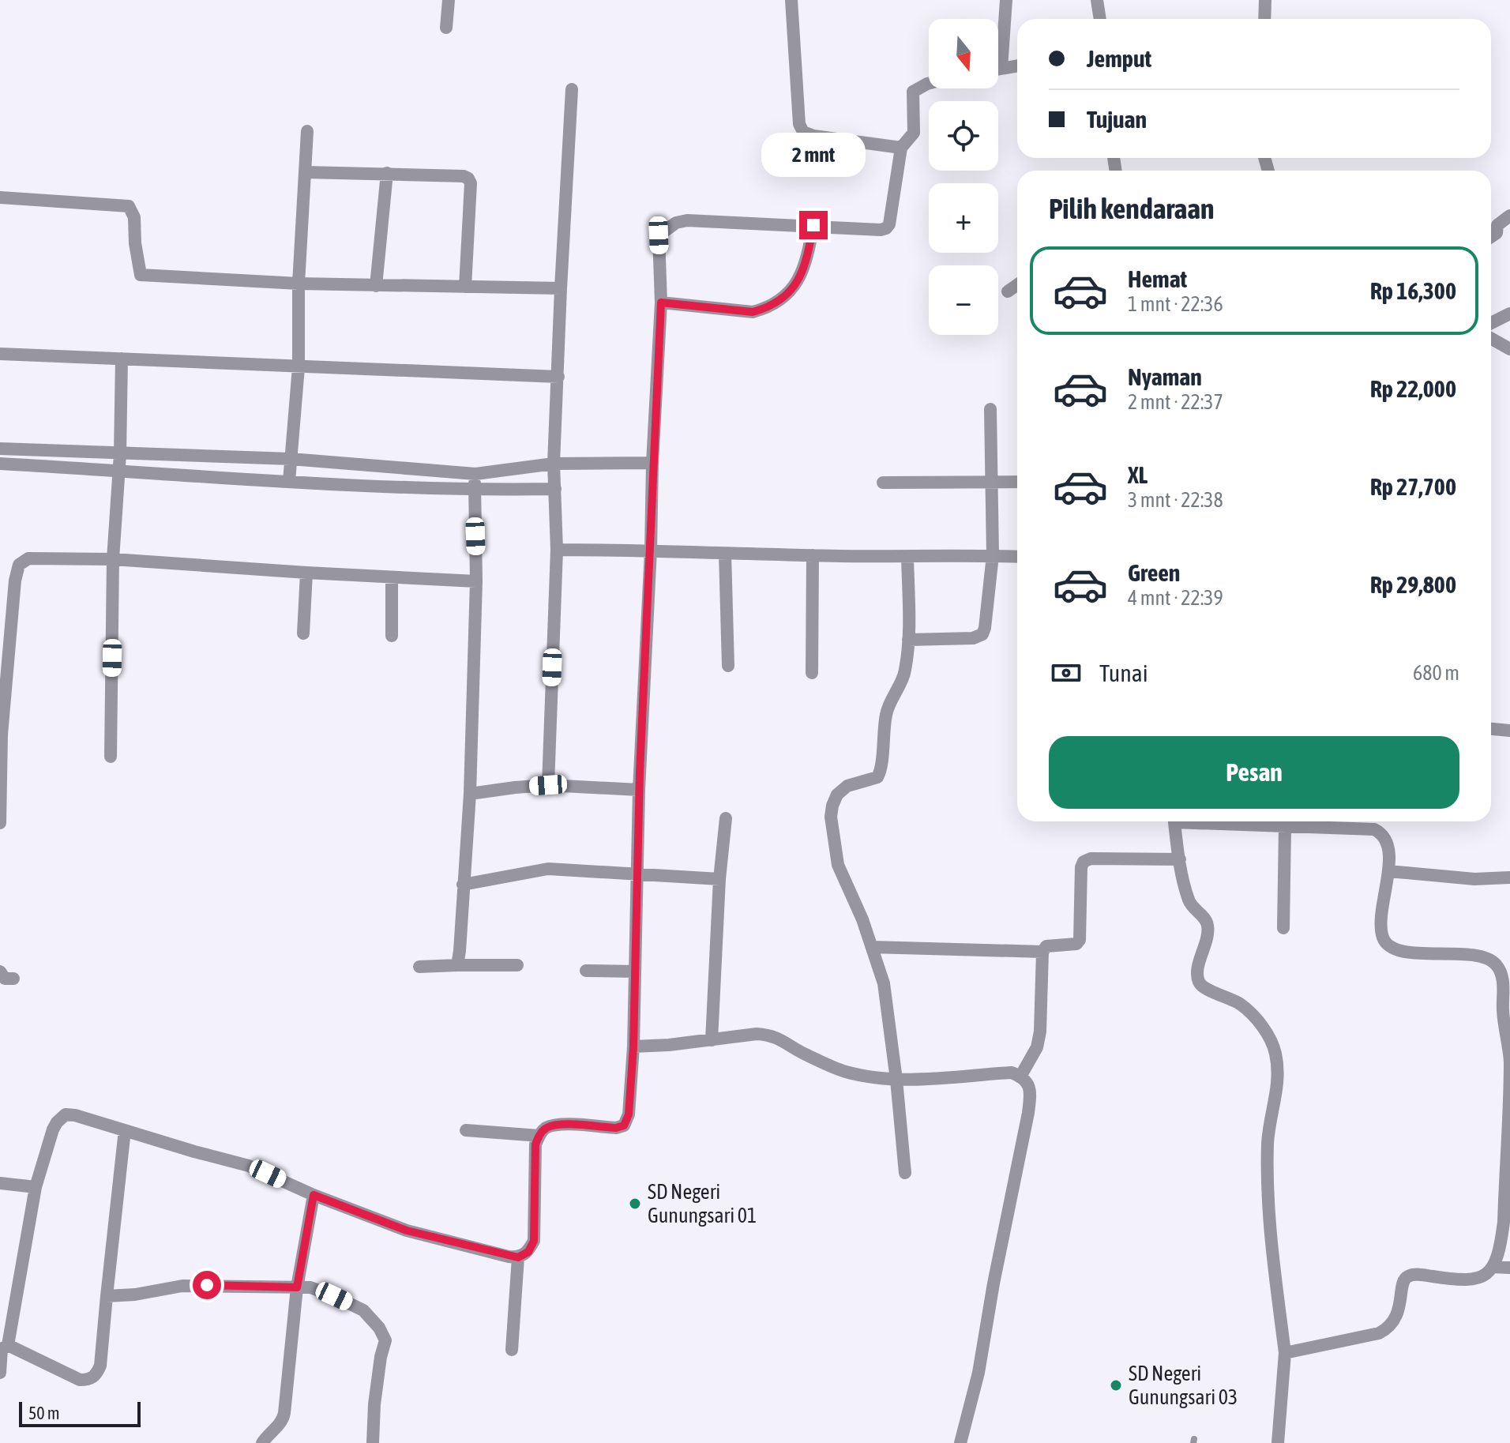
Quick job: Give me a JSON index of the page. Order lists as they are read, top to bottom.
{
  "places": ["SD Negeri Gunungsari 01", "SD Negeri Gunungsari 03"],
  "scale_bar": "50 m",
  "north": "bottom",
  "page": {
    "map_buttons": ["+", "−"],
    "banner": ["Jemput", "Tujuan"],
    "bubble": "2 mnt",
    "heading": "Pilih kendaraan",
    "list": [
      {
        "name": "Hemat",
        "note": "1 mnt · 22:36",
        "value": "Rp 16,300"
      },
      {
        "name": "Nyaman",
        "note": "2 mnt · 22:37",
        "value": "Rp 22,000"
      },
      {
        "name": "XL",
        "note": "3 mnt · 22:38",
        "value": "Rp 27,700"
      },
      {
        "name": "Green",
        "note": "4 mnt · 22:39",
        "value": "Rp 29,800"
      }
    ],
    "pay": ["Tunai", "680 m"],
    "buttons": "Pesan",
    "scale": "50 m"
  }
}
